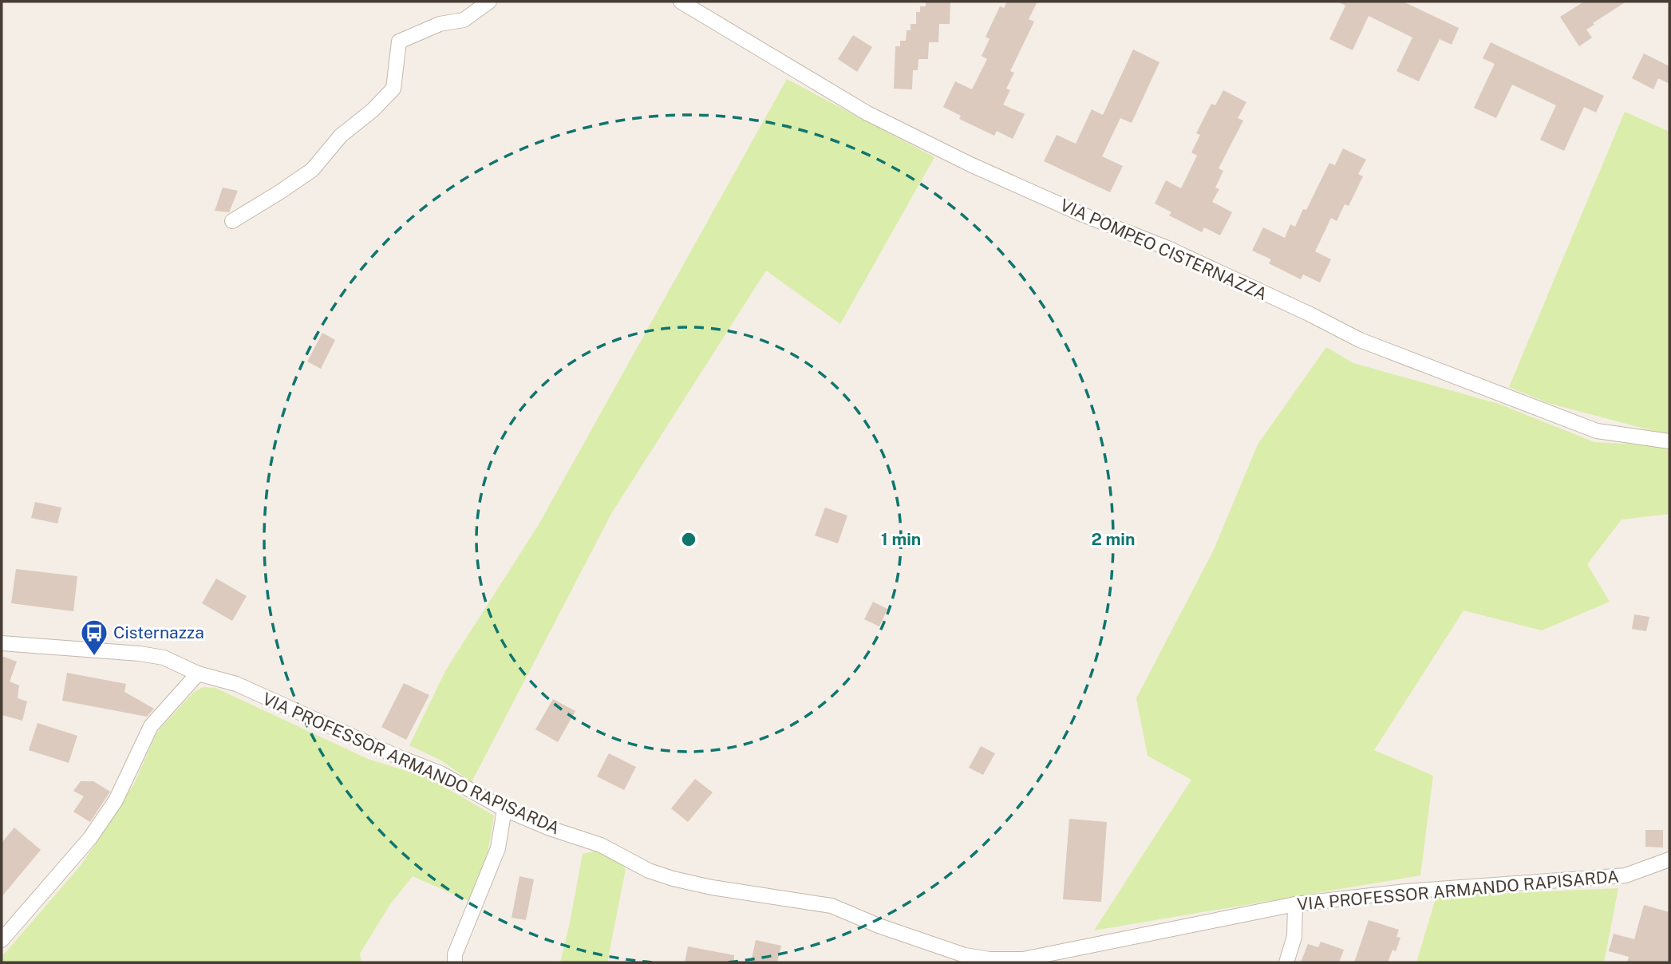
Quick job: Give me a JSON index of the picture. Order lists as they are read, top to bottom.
{
  "streets": {
    "street": ["VIA POMPEO CISTERNAZZA", "VIA PROFESSOR ARMANDO RAPISARDA"]
  },
  "places": {
    "bus stop": ["Cisternazza"]
  },
  "rings": ["1 min", "2 min"]
}
